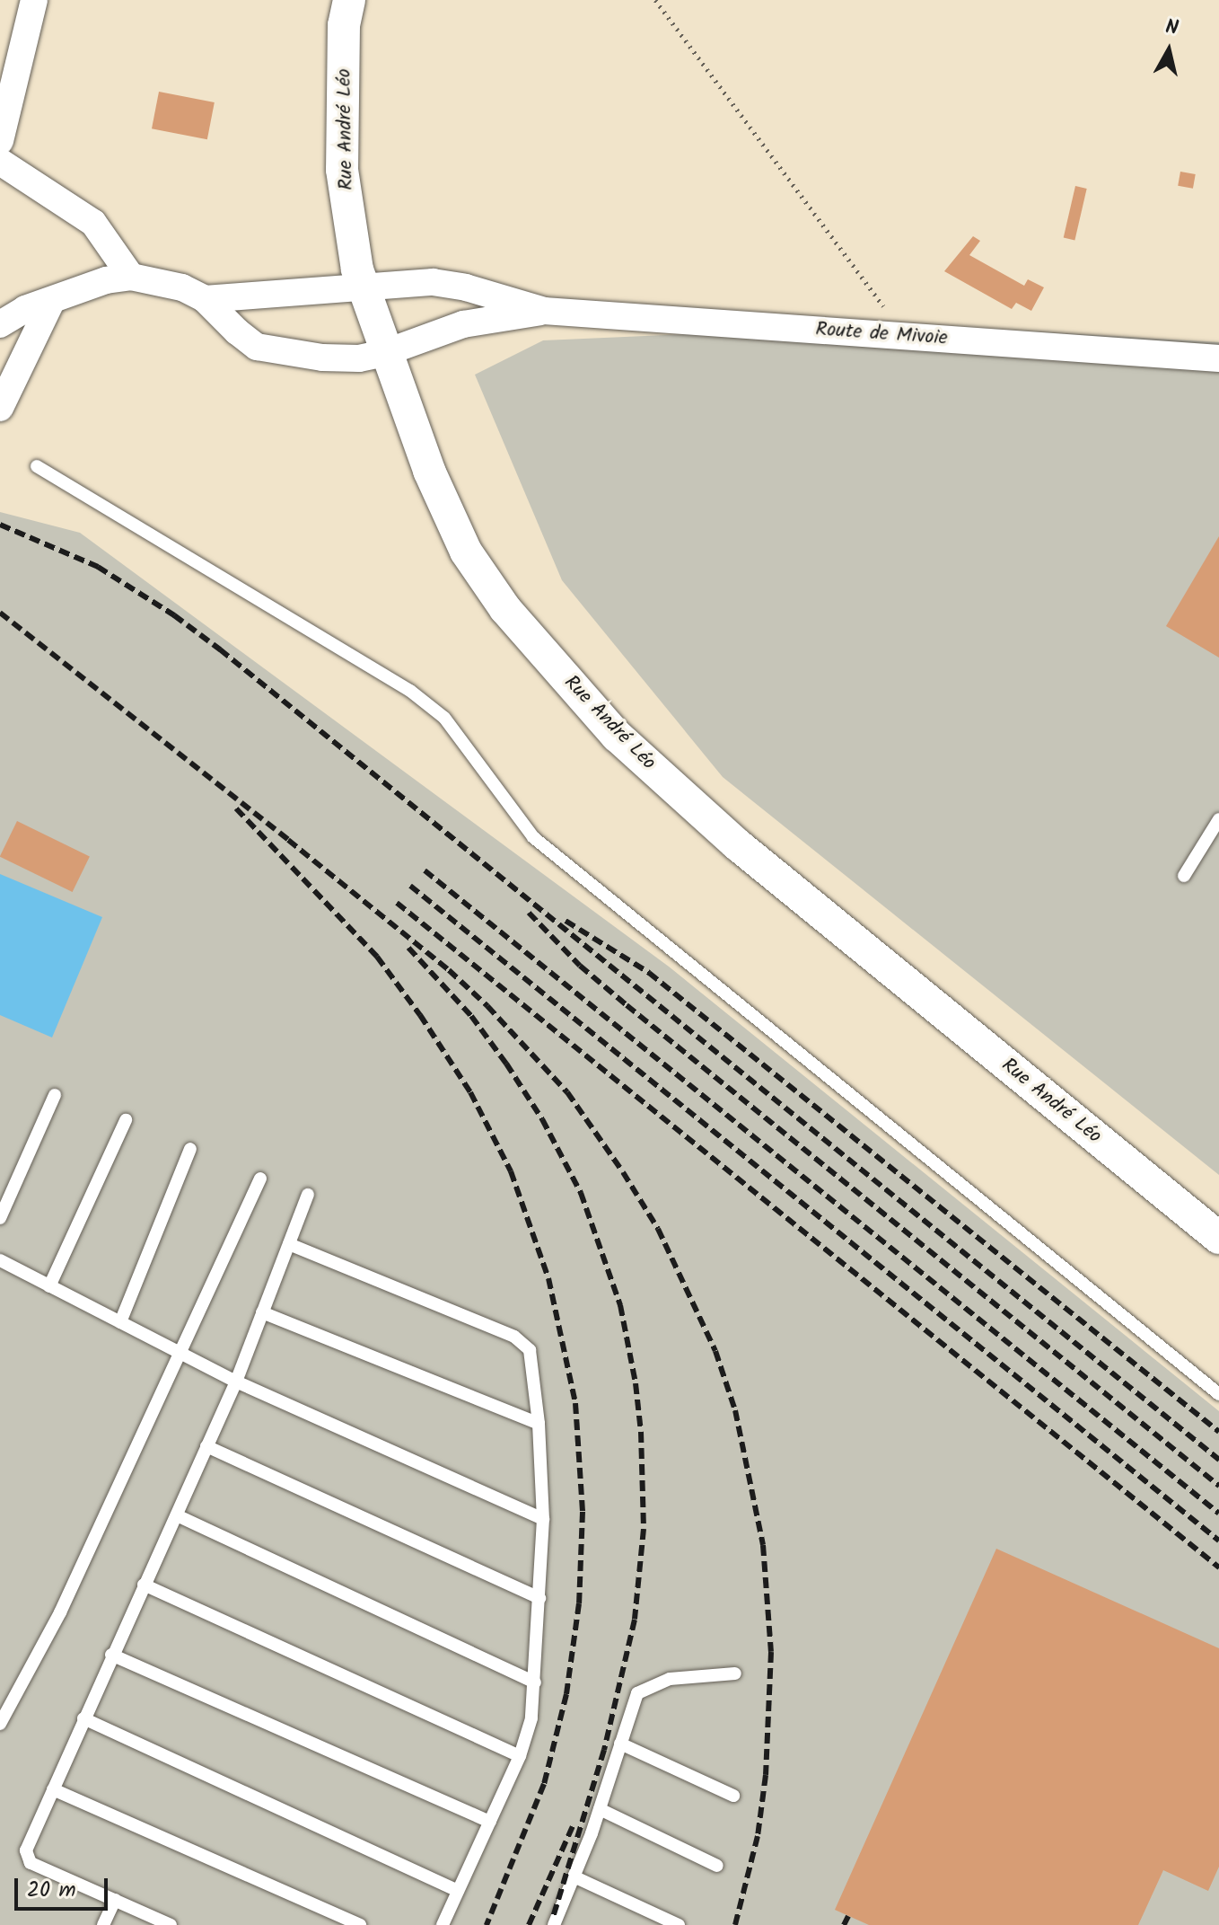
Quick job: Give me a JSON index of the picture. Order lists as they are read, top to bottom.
{
  "streets": {
    "street": ["Rue André Léo", "Route de Mivoie"]
  },
  "crossings": [
    ["Rue André Léo", "Route de Mivoie"]
  ],
  "scale_bar": "20 m",
  "north": "top"
}
